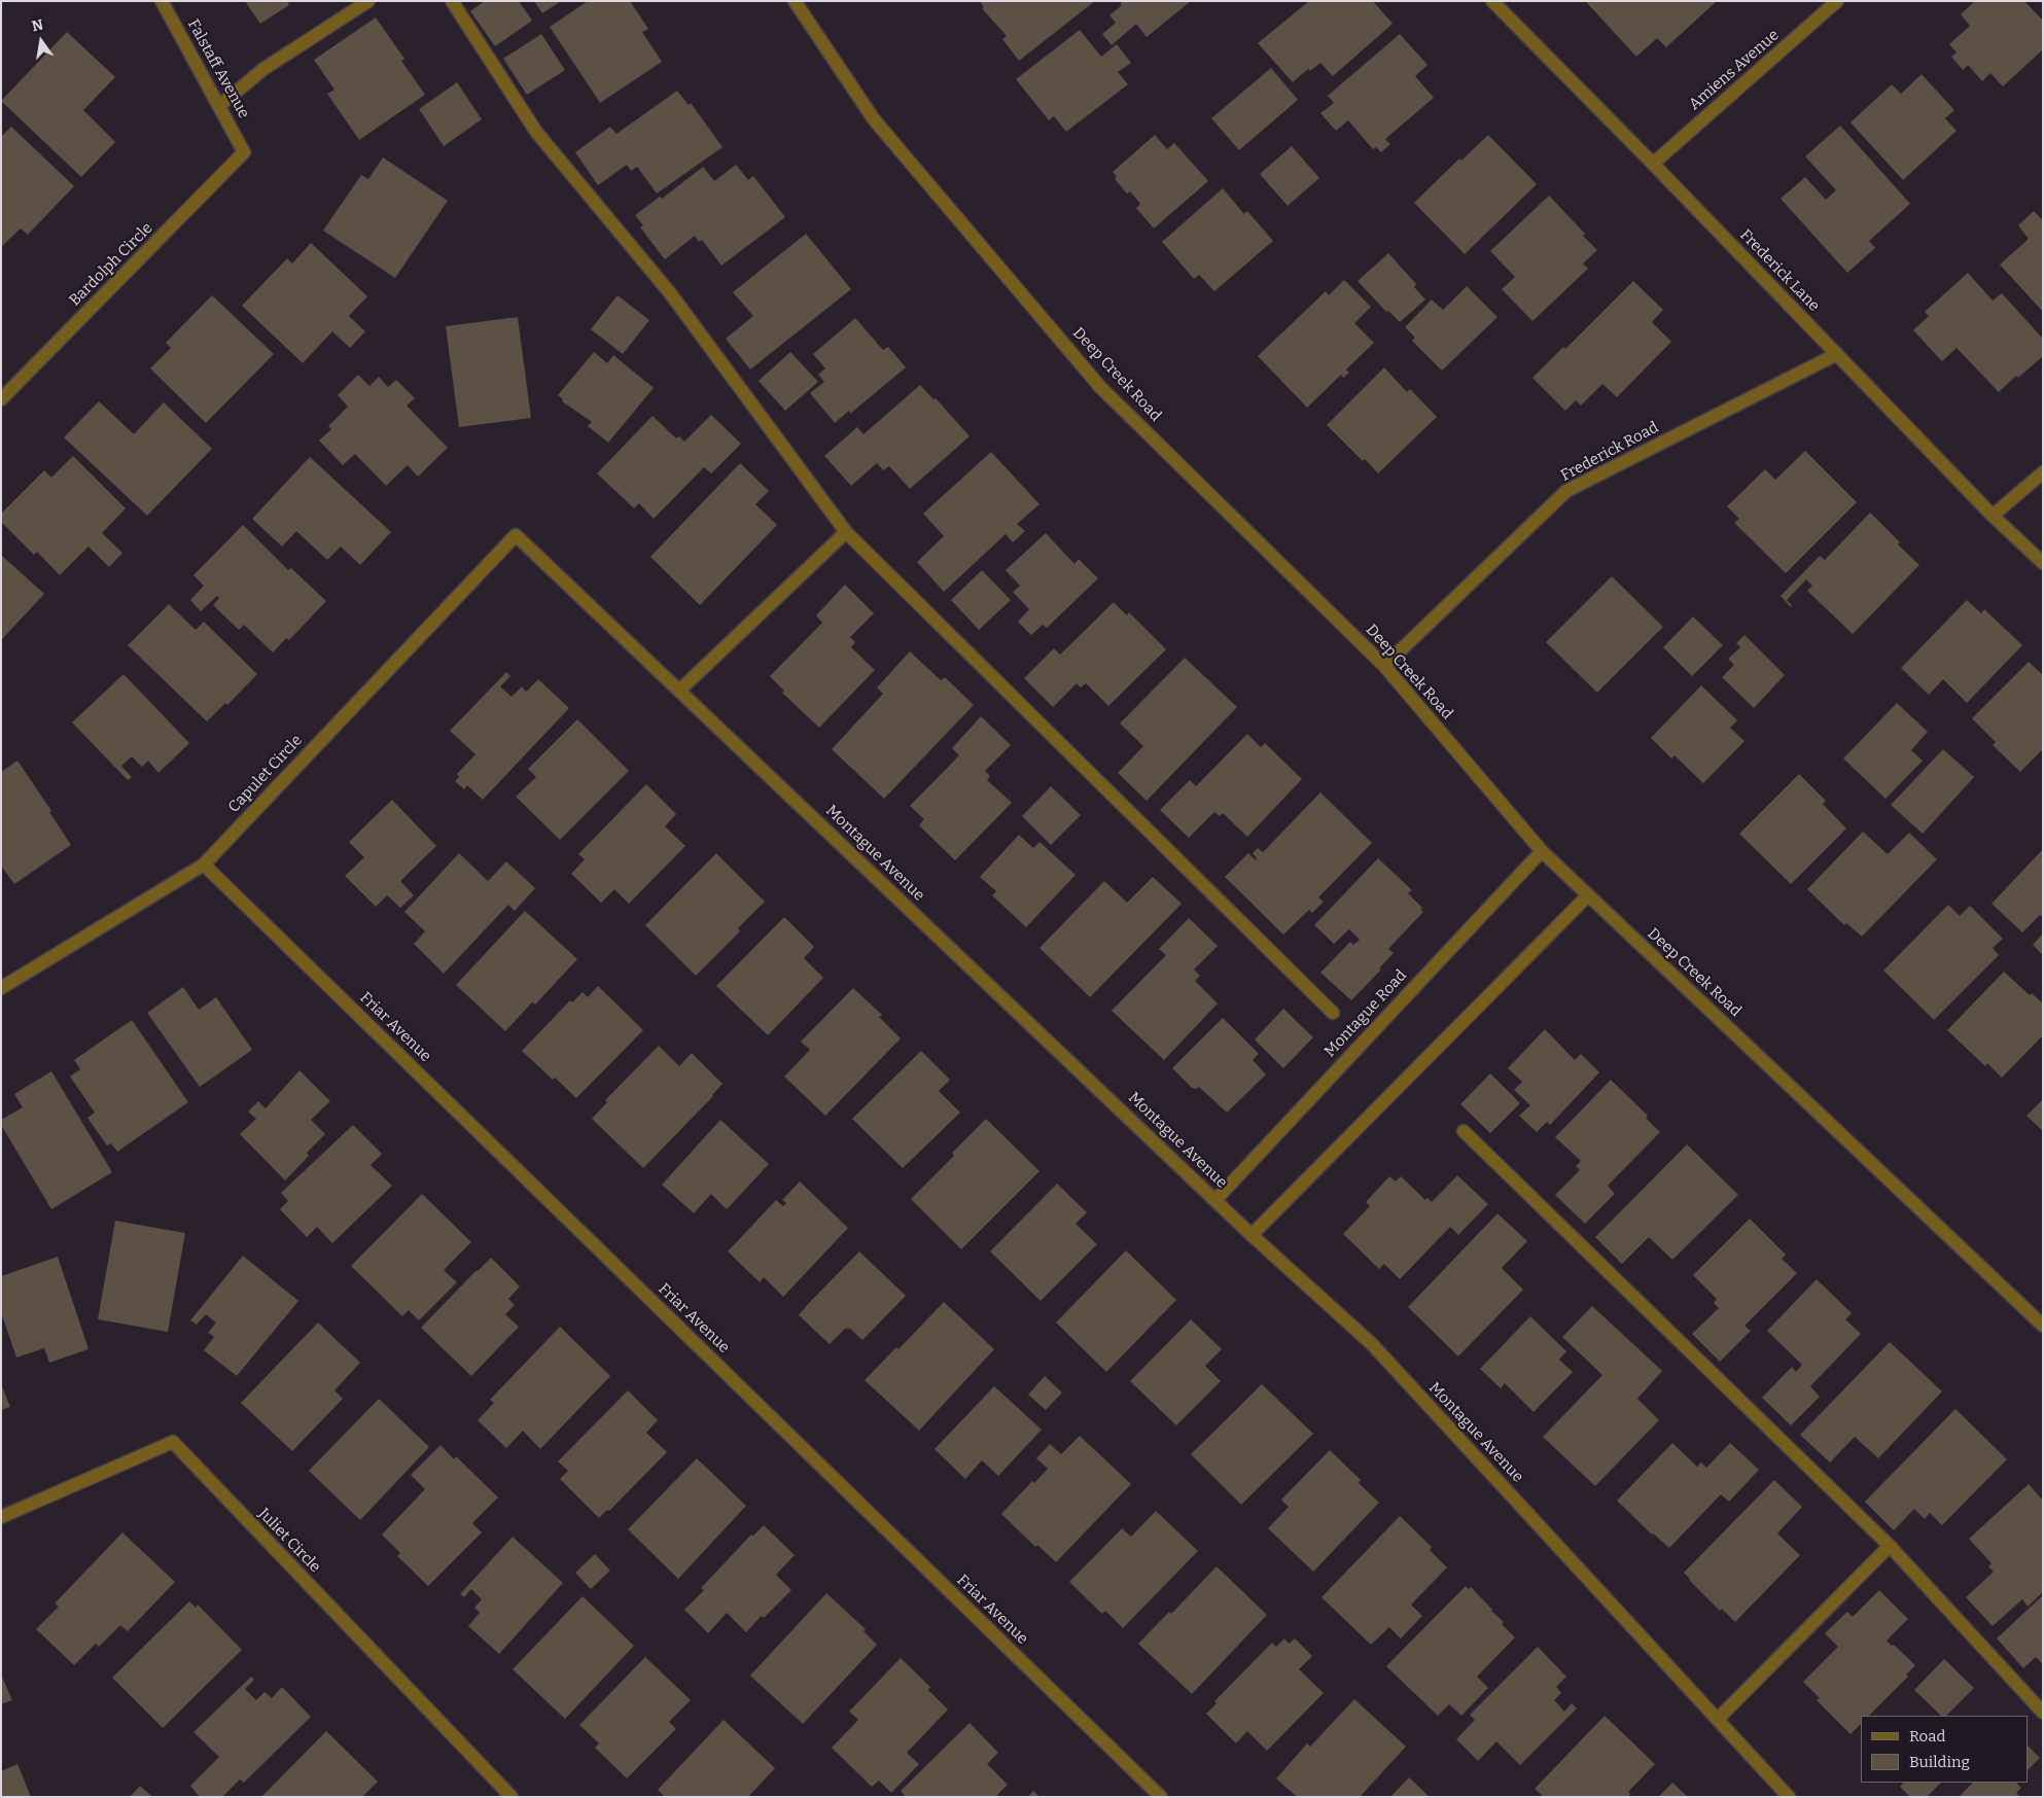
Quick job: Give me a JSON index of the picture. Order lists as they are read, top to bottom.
{
  "streets": {
    "street": [
      "Falstaff Avenue",
      "Amiens Avenue",
      "Bardolph Circle",
      "Frederick Lane",
      "Deep Creek Road",
      "Frederick Road",
      "Capulet Circle",
      "Montague Avenue",
      "Montague Road",
      "Friar Avenue",
      "Juliet Circle"
    ]
  },
  "crossings": [
    ["Falstaff Avenue", "Bardolph Circle"],
    ["Amiens Avenue", "Frederick Lane"],
    ["Frederick Lane", "Frederick Road"],
    ["Deep Creek Road", "Frederick Road"],
    ["Deep Creek Road", "Montague Road"],
    ["Capulet Circle", "Montague Avenue"],
    ["Capulet Circle", "Friar Avenue"],
    ["Montague Avenue", "Montague Road"]
  ],
  "legend": ["Road", "Building"],
  "north": "top"
}
